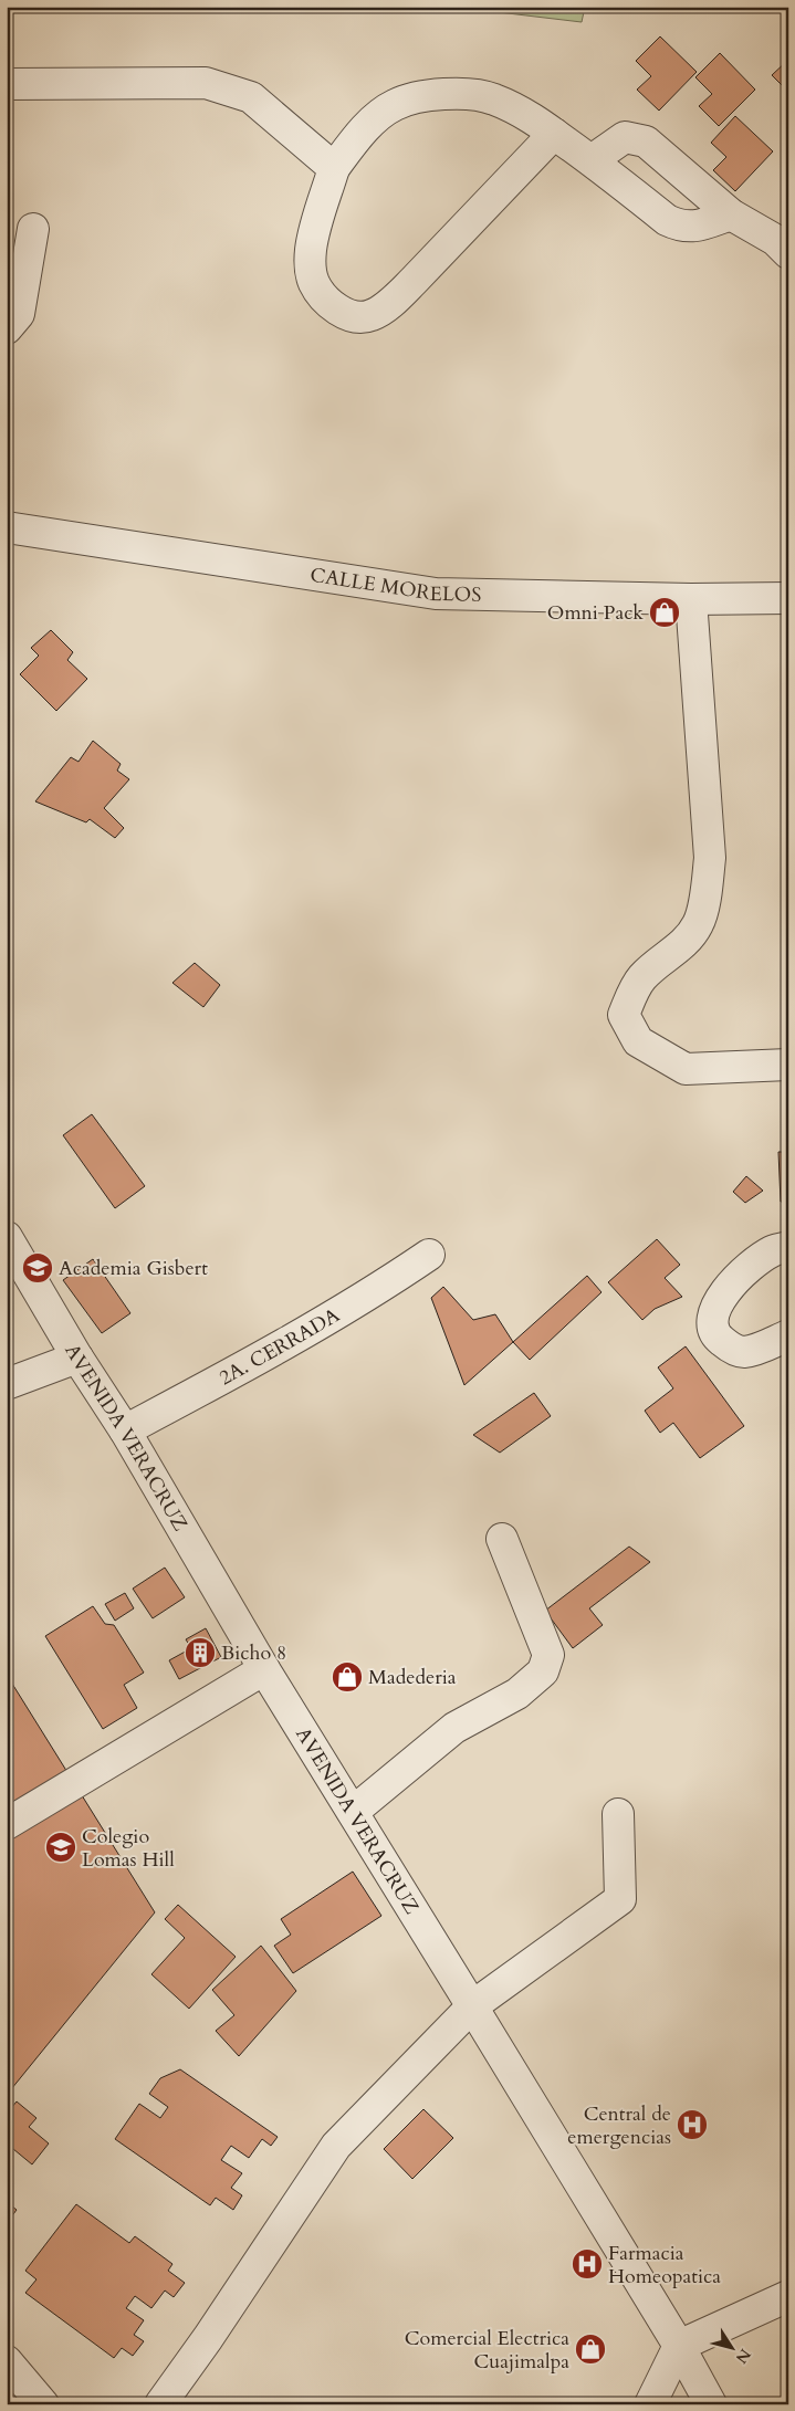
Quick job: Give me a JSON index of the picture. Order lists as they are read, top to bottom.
{
  "streets": {
    "street": ["CALLE MORELOS", "2A. CERRADA", "AVENIDA VERACRUZ"]
  },
  "crossings": [
    ["2A. CERRADA", "AVENIDA VERACRUZ"]
  ],
  "places": {
    "shop": ["Omni Pack", "Madederia", "Comercial Electrica Cuajimalpa"],
    "school or university": ["Academia Gisbert", "Colegio Lomas Hill"],
    "building": ["Bicho 8"],
    "hospital": ["Central de emergencias", "Farmacia Homeopatica"]
  },
  "north": "bottom right"
}
